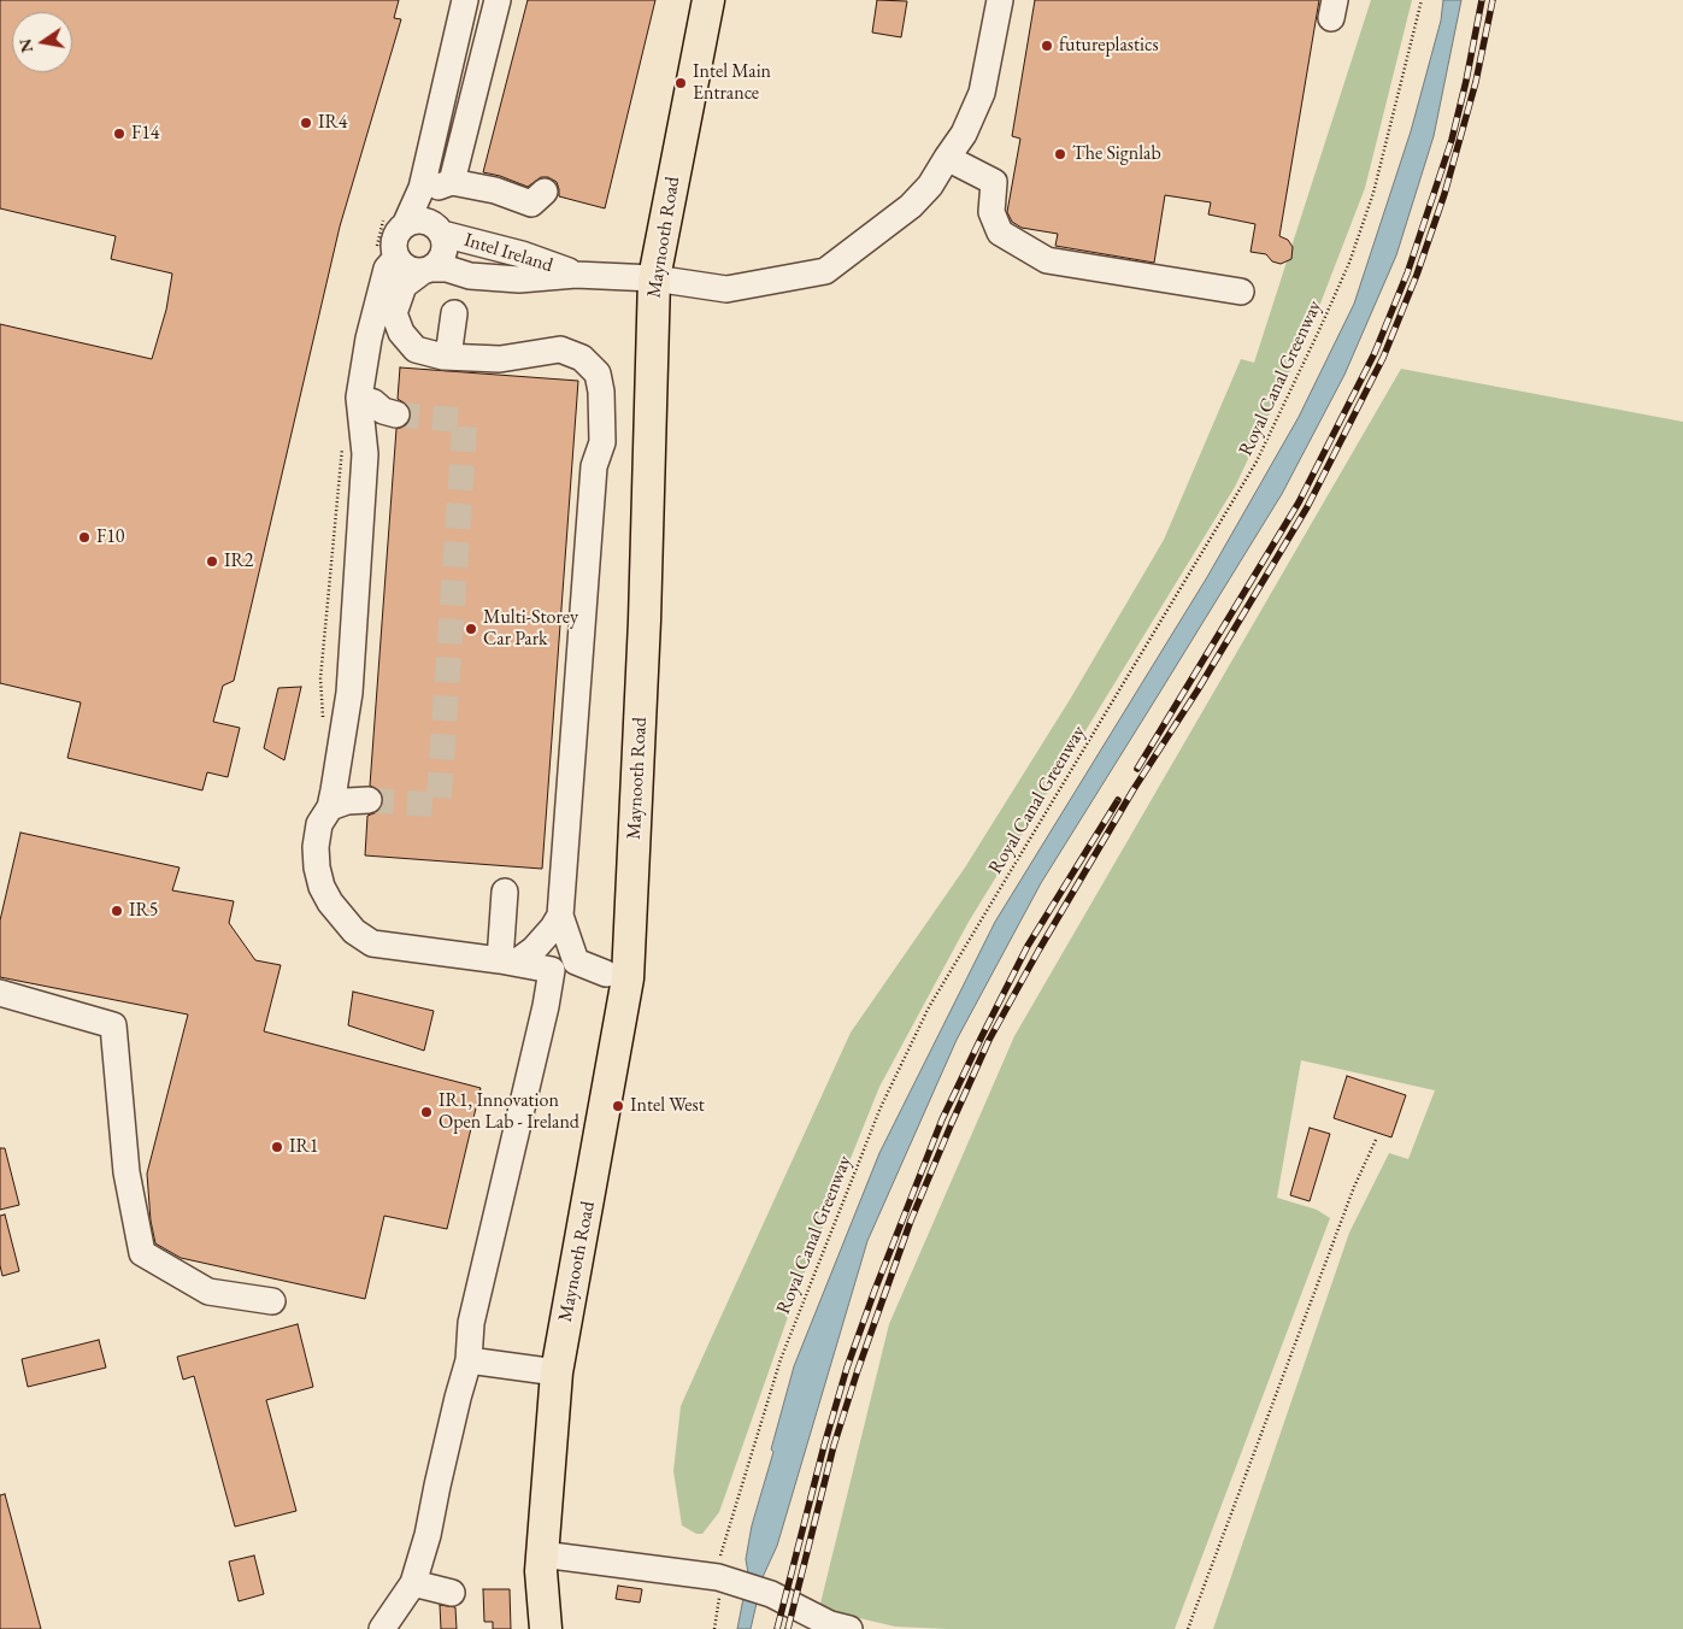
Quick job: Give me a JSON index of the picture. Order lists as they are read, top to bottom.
{
  "streets": {
    "main road": ["Maynooth Road"],
    "street": ["Intel Ireland"],
    "path": ["Royal Canal Greenway"]
  },
  "crossings": [
    ["Maynooth Road", "Intel Ireland"]
  ],
  "places": [
    "futureplastics",
    "Intel Main Entrance",
    "IR4",
    "F14",
    "The Signlab",
    "F10",
    "IR2",
    "Multi-Storey Car Park",
    "IR5",
    "Intel West",
    "IR1, Innovation Open Lab - Ireland",
    "IR1"
  ],
  "north": "left"
}
